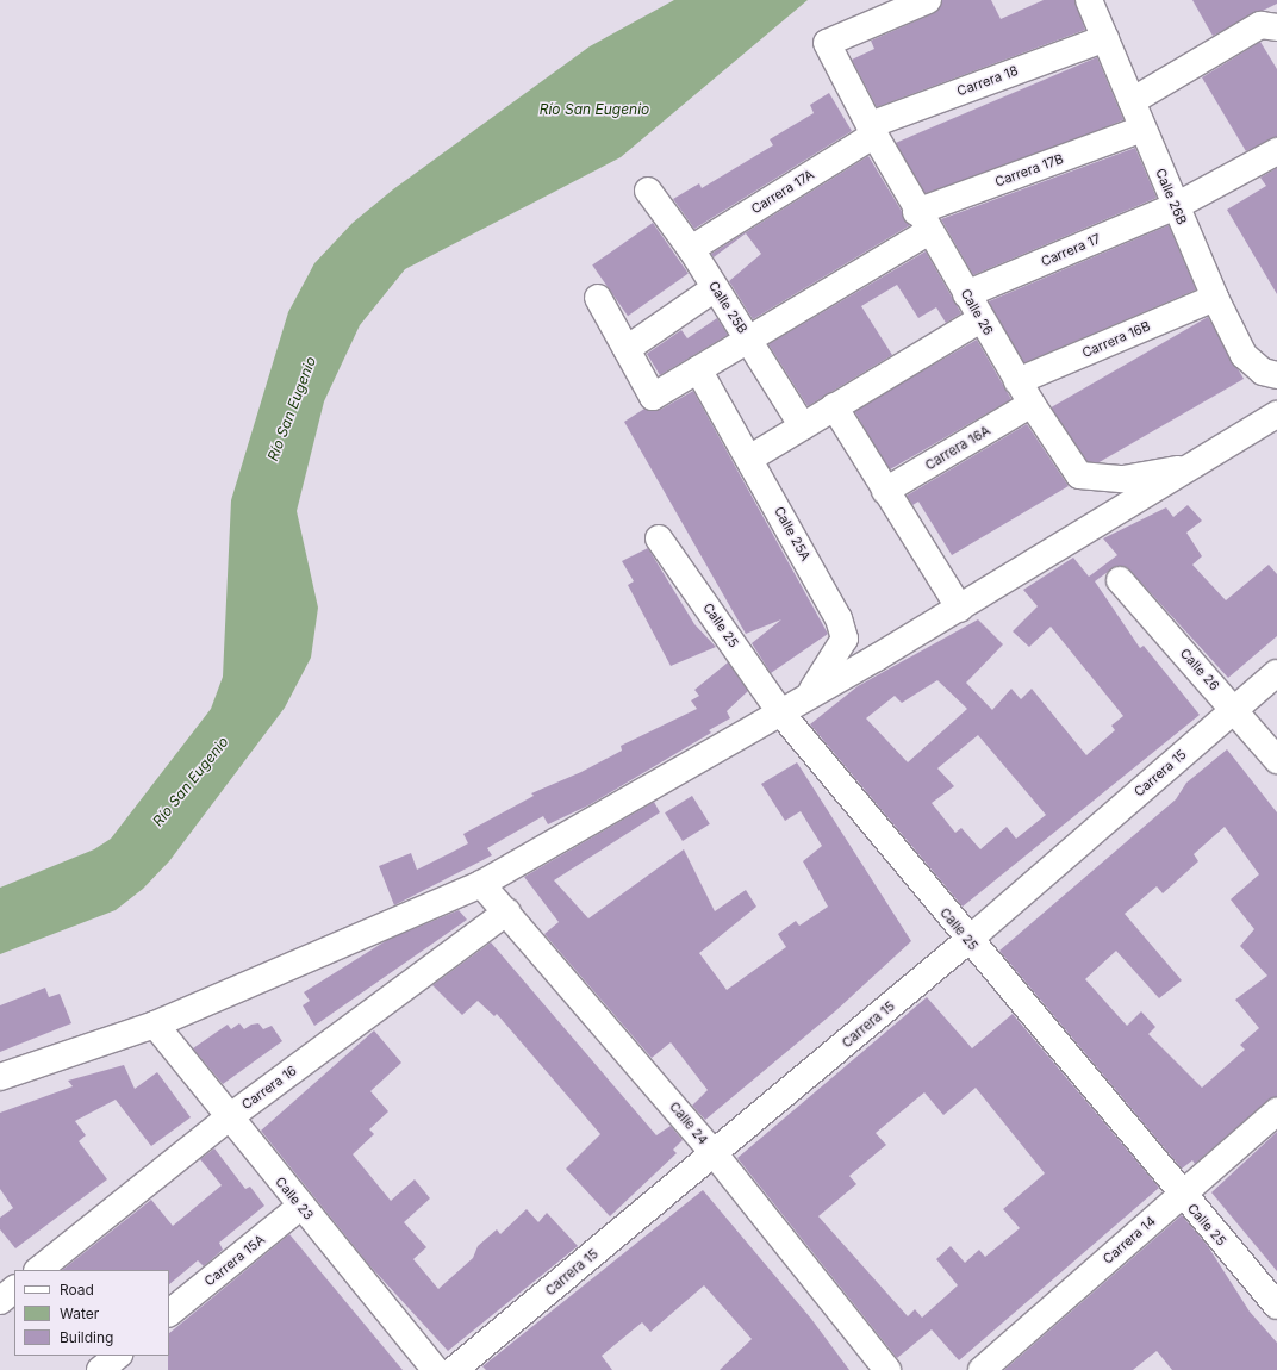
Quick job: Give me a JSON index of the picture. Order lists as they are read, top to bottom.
{
  "streets": {
    "street": [
      "Carrera 18",
      "Carrera 17B",
      "Carrera 17A",
      "Calle 26B",
      "Carrera 17",
      "Calle 25B",
      "Calle 26",
      "Carrera 16B",
      "Carrera 16A",
      "Calle 25A",
      "Calle 25",
      "Carrera 15",
      "Carrera 16",
      "Calle 24",
      "Calle 23",
      "Carrera 14",
      "Carrera 15A"
    ]
  },
  "crossings": [
    ["Carrera 18", "Carrera 17A"],
    ["Carrera 18", "Calle 26B"],
    ["Carrera 18", "Calle 26"],
    ["Carrera 17B", "Calle 26B"],
    ["Carrera 17B", "Calle 26"],
    ["Carrera 17A", "Calle 25B"],
    ["Carrera 17A", "Calle 26"],
    ["Calle 26B", "Carrera 17"],
    ["Calle 26B", "Carrera 16B"],
    ["Carrera 17", "Calle 26"],
    ["Calle 26", "Carrera 16B"],
    ["Calle 26", "Carrera 16A"],
    ["Calle 26", "Carrera 15"],
    ["Calle 25", "Carrera 15"],
    ["Calle 25", "Carrera 14"],
    ["Carrera 15", "Calle 24"],
    ["Carrera 16", "Calle 24"],
    ["Carrera 16", "Calle 23"],
    ["Calle 23", "Carrera 15A"]
  ],
  "water": ["Río San Eugenio"],
  "legend": ["Road", "Water", "Building"]
}
